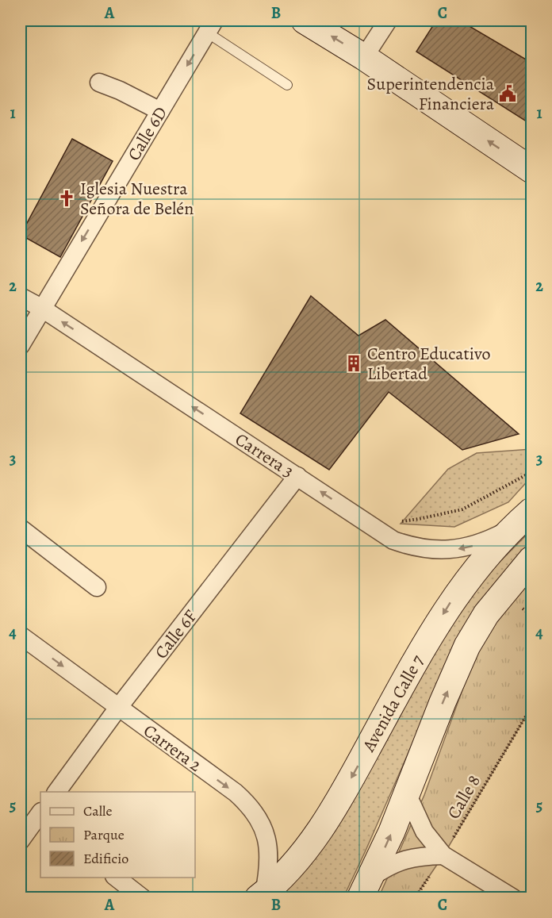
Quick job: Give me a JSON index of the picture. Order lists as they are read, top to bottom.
{
  "streets": {
    "street": [
      "Calle 6D",
      "Carrera 3",
      "Calle 6F",
      "Avenida Calle 7",
      "Carrera 2"
    ],
    "path": ["Calle 8"]
  },
  "crossings": [
    ["Calle 6D", "Carrera 3"],
    ["Carrera 3", "Calle 6F"],
    ["Carrera 3", "Avenida Calle 7"],
    ["Calle 6F", "Carrera 2"],
    ["Avenida Calle 7", "Carrera 2"]
  ],
  "one_way": ["Calle 6D", "Carrera 3", "Carrera 2"],
  "places": {
    "public building": ["Superintendencia Financiera"],
    "church": ["Iglesia Nuestra Señora de Belén"],
    "building": ["Centro Educativo Libertad"]
  },
  "legend": ["Calle", "Parque", "Edificio"],
  "grid": {
    "columns": ["A", "B", "C"],
    "rows": [
      "1",
      "2",
      "3",
      "4",
      "5"
    ]
  }
}
